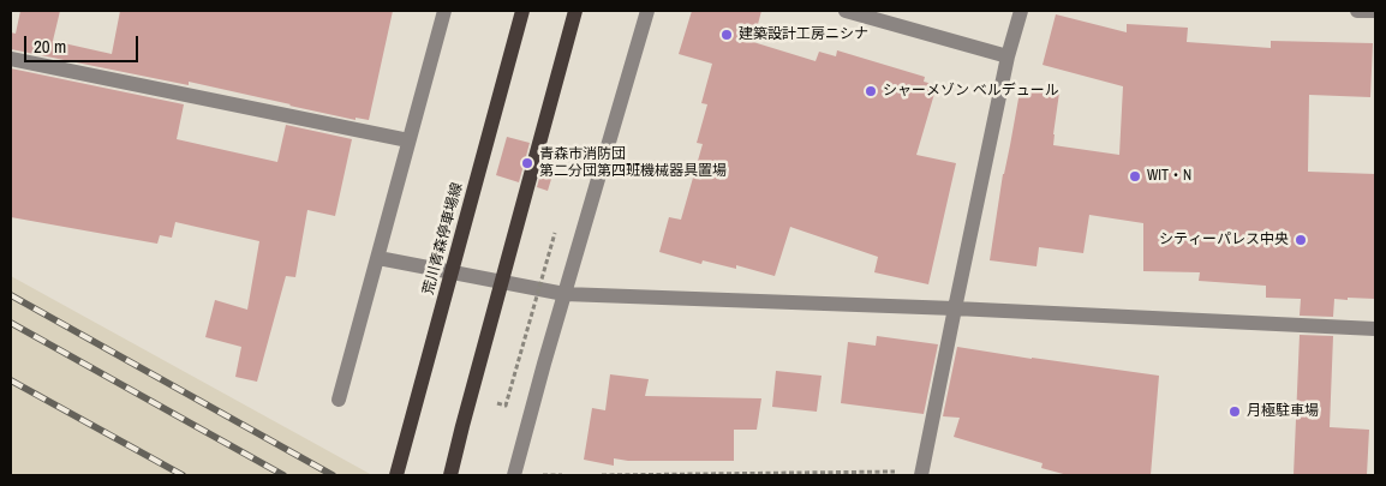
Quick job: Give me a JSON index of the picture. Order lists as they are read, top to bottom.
{
  "streets": {
    "main road": ["荒川青森停車場線"]
  },
  "places": [
    "建築設計工房ニシナ",
    "シャーメゾン ベルデュール",
    "青森市消防団 第二分団第四班機械器具置場",
    "WIT・N",
    "シティーパレス中央",
    "月極駐車場"
  ],
  "scale_bar": "20 m"
}
